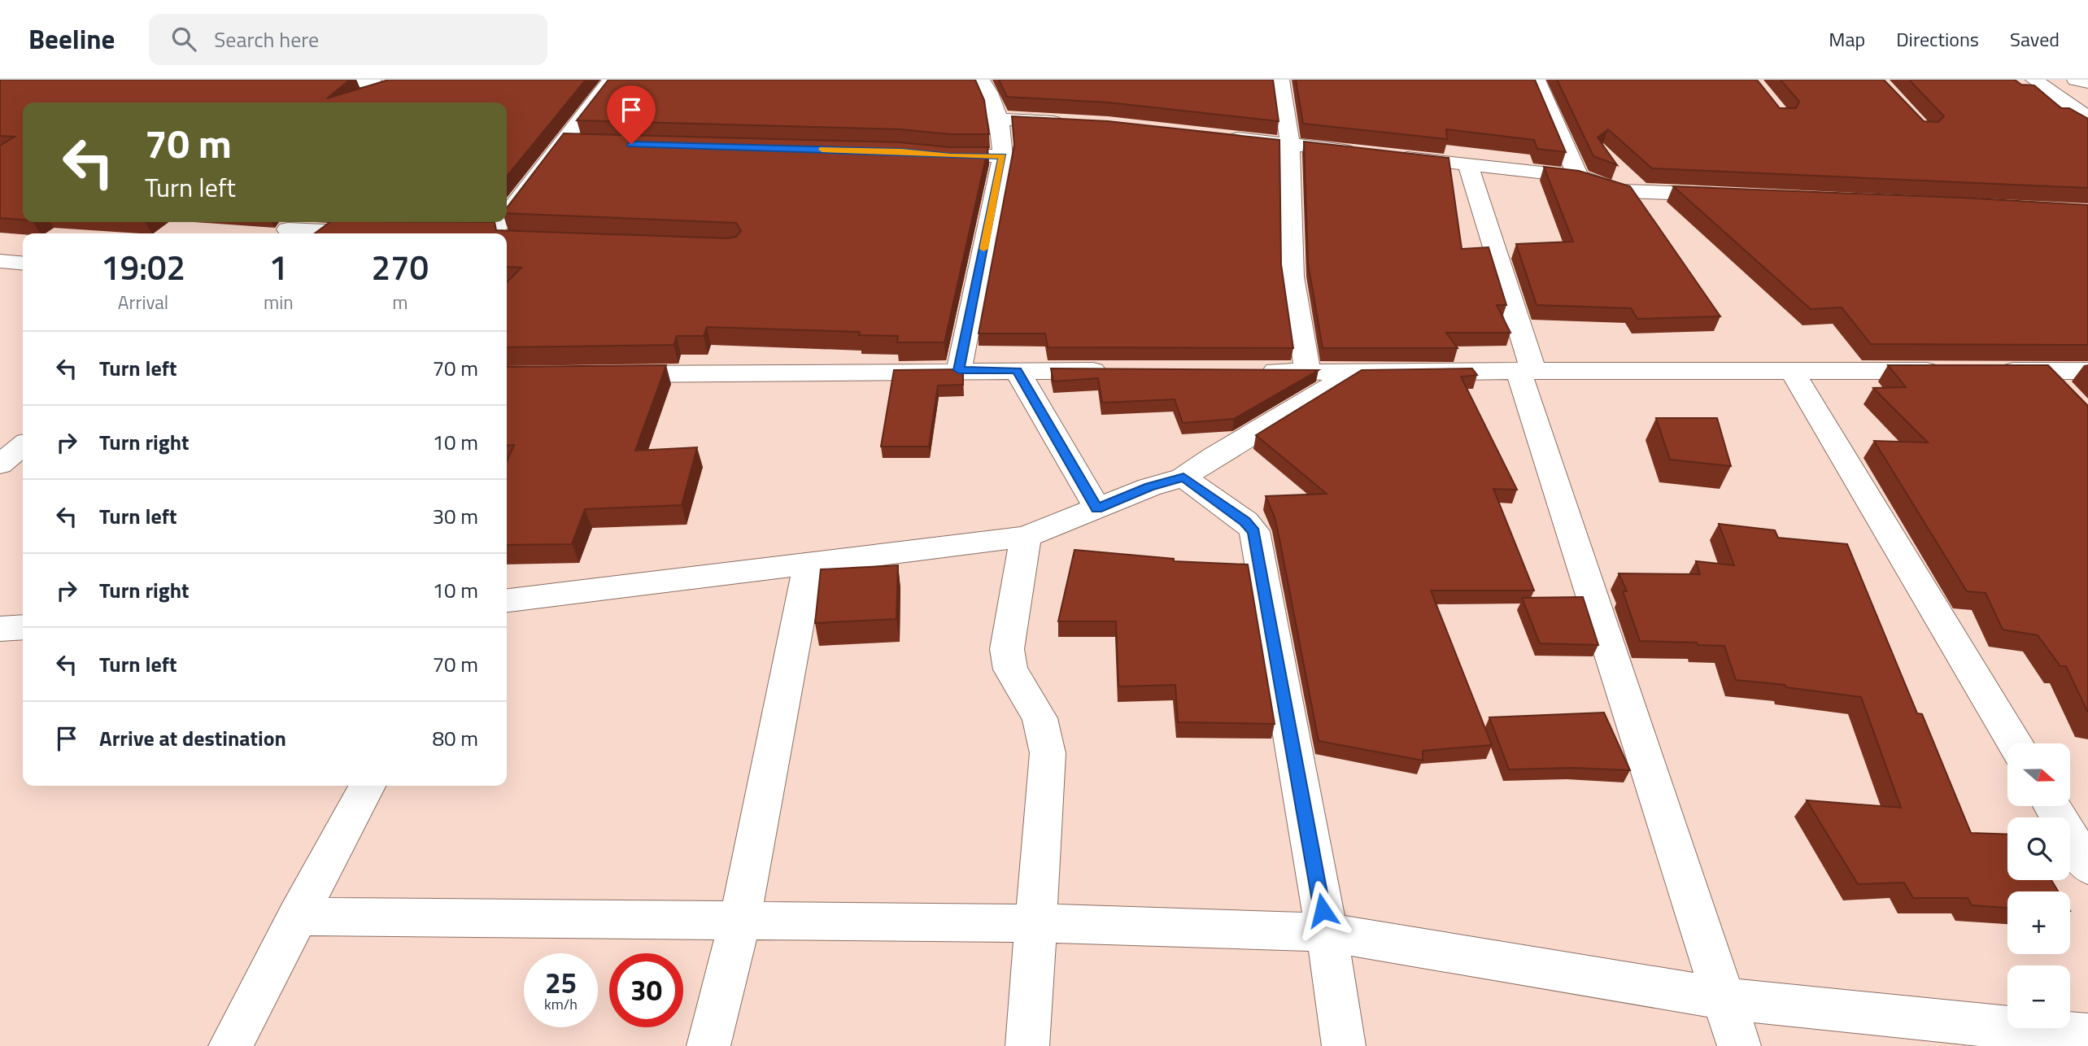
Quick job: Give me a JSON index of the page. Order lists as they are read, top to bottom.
{
  "north": "right",
  "page": {
    "header": "Beeline",
    "search": "Search here",
    "nav": ["Map", "Directions", "Saved"],
    "turn": ["70 m", "Turn left"],
    "eta": [
      "19:02",
      "Arrival",
      "1",
      "min",
      "270",
      "m"
    ],
    "list": [
      {
        "name": "Turn left",
        "value": "70 m"
      },
      {
        "name": "Turn right",
        "value": "10 m"
      },
      {
        "name": "Turn left",
        "value": "30 m"
      },
      {
        "name": "Turn right",
        "value": "10 m"
      },
      {
        "name": "Turn left",
        "value": "70 m"
      },
      {
        "name": "Arrive at destination",
        "value": "80 m"
      }
    ],
    "map_buttons": ["+", "−"],
    "speed": "25 km/h",
    "limit": "30"
  }
}
